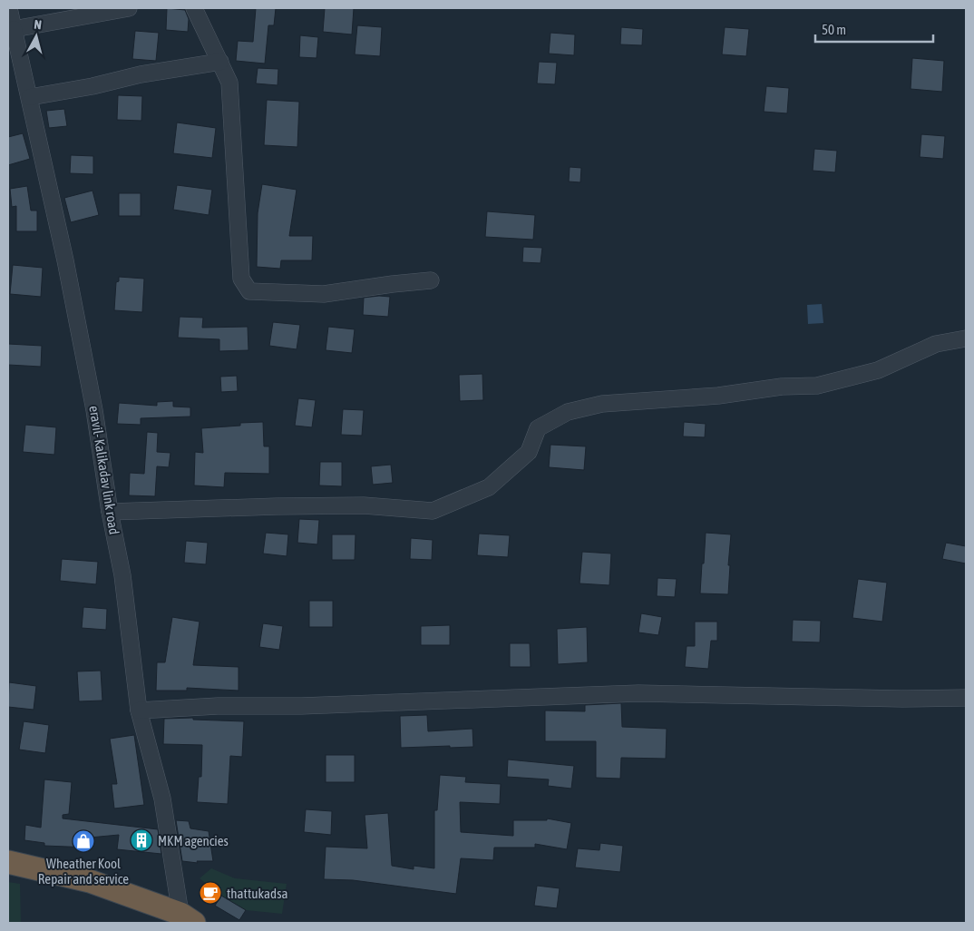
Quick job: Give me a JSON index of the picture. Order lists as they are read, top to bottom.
{
  "streets": {
    "street": ["eravil- Kalikadav link road"]
  },
  "places": {
    "building": ["MKM agencies"],
    "shop": ["Wheather Kool Repair and service"],
    "cafe": ["thattukadsa"]
  },
  "scale_bar": "50 m",
  "north": "top"
}
